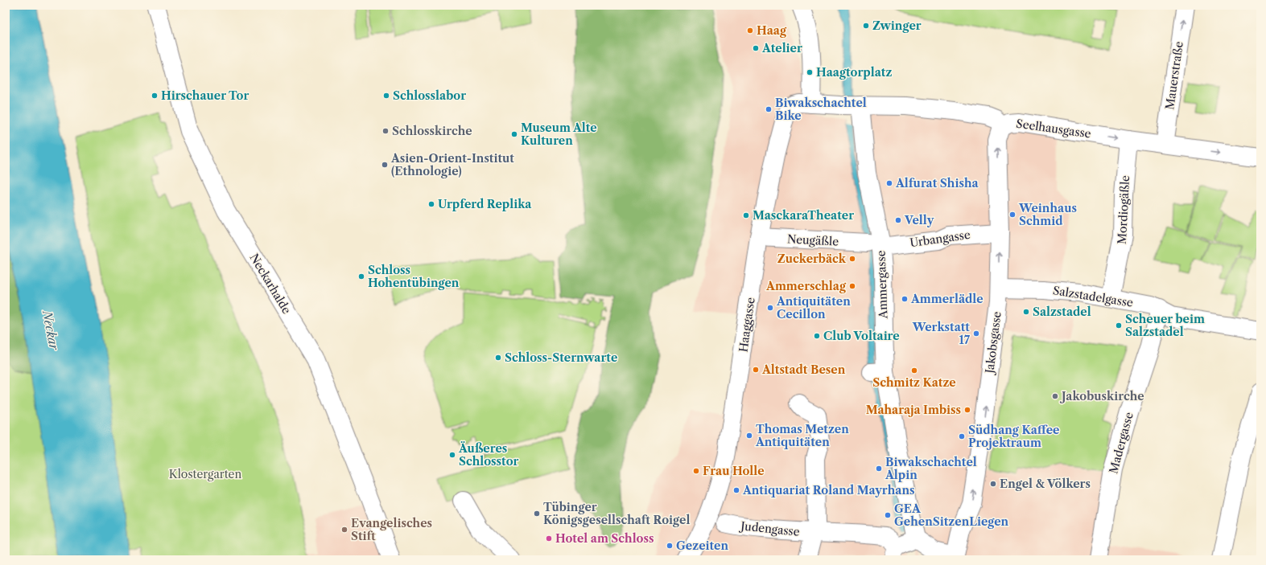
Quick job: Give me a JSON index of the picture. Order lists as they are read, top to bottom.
{
  "streets": {
    "street": [
      "Mauerstraße",
      "Seelhausgasse",
      "Mordiogäßle",
      "Urbangasse",
      "Neugäßle",
      "Neckarhalde",
      "Ammergasse",
      "Salzstadelgasse",
      "Haaggasse",
      "Jakobsgasse",
      "Madergasse",
      "Judengasse"
    ]
  },
  "crossings": [
    ["Mauerstraße", "Seelhausgasse"],
    ["Seelhausgasse", "Mordiogäßle"],
    ["Seelhausgasse", "Ammergasse"],
    ["Seelhausgasse", "Haaggasse"],
    ["Seelhausgasse", "Jakobsgasse"],
    ["Mordiogäßle", "Salzstadelgasse"],
    ["Urbangasse", "Neugäßle"],
    ["Urbangasse", "Ammergasse"],
    ["Urbangasse", "Jakobsgasse"],
    ["Neugäßle", "Ammergasse"],
    ["Neugäßle", "Haaggasse"],
    ["Salzstadelgasse", "Jakobsgasse"],
    ["Salzstadelgasse", "Madergasse"]
  ],
  "one_way": ["Mauerstraße", "Seelhausgasse", "Jakobsgasse"],
  "water": ["Neckar"],
  "parks": ["Klostergarten"],
  "places": [
    "Zwinger",
    "Haag",
    "Atelier",
    "Haagtorplatz",
    "Hirschauer Tor",
    "Schlosslabor",
    "Biwakschachtel Bike",
    "Schlosskirche",
    "Museum Alte Kulturen",
    "Asien-Orient-Institut (Ethnologie)",
    "Alfurat Shisha",
    "Urpferd Replika",
    "Weinhaus Schmid",
    "MasckaraTheater",
    "Velly",
    "Zuckerbäck",
    "Schloss Hohentübingen",
    "Ammerschlag",
    "Ammerlädle",
    "Antiquitäten Cecillon",
    "Salzstadel",
    "Scheuer beim Salzstadel",
    "Werkstatt 17",
    "Club Voltaire",
    "Schloss-Sternwarte",
    "Altstadt Besen",
    "Schmitz Katze",
    "Jakobuskirche",
    "Maharaja Imbiss",
    "Thomas Metzen Antiquitäten",
    "Südhang Kaffee Projektraum",
    "Äußeres Schlosstor",
    "Biwakschachtel Alpin",
    "Frau Holle",
    "Engel & Völkers",
    "Antiquariat Roland Mayrhans",
    "Tübinger Königsgesellschaft Roigel",
    "GEA GehenSitzenLiegen",
    "Evangelisches Stift",
    "Hotel am Schloss",
    "Gezeiten"
  ]
}
